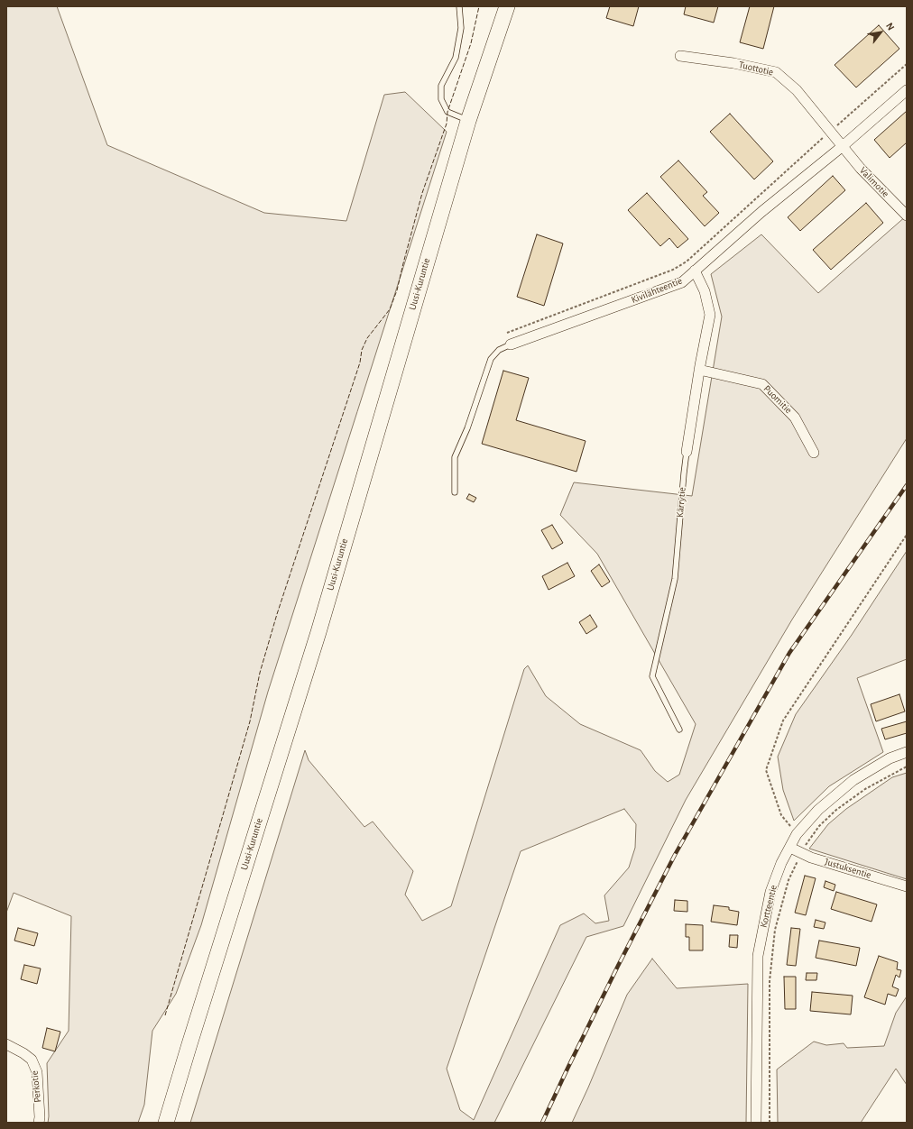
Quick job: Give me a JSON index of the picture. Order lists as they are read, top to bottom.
{
  "streets": {
    "main road": ["Uusi-Kuruntie"],
    "street": [
      "Tuottotie",
      "Valimotie",
      "Kivilähteentie",
      "Puomitie",
      "Kärrytie",
      "Justuksentie",
      "Kortteentie",
      "Perkotie"
    ]
  },
  "crossings": [
    ["Tuottotie", "Valimotie"],
    ["Tuottotie", "Kivilähteentie"],
    ["Valimotie", "Kivilähteentie"],
    ["Kivilähteentie", "Kärrytie"],
    ["Puomitie", "Kärrytie"],
    ["Justuksentie", "Kortteentie"]
  ],
  "north": "top right"
}
